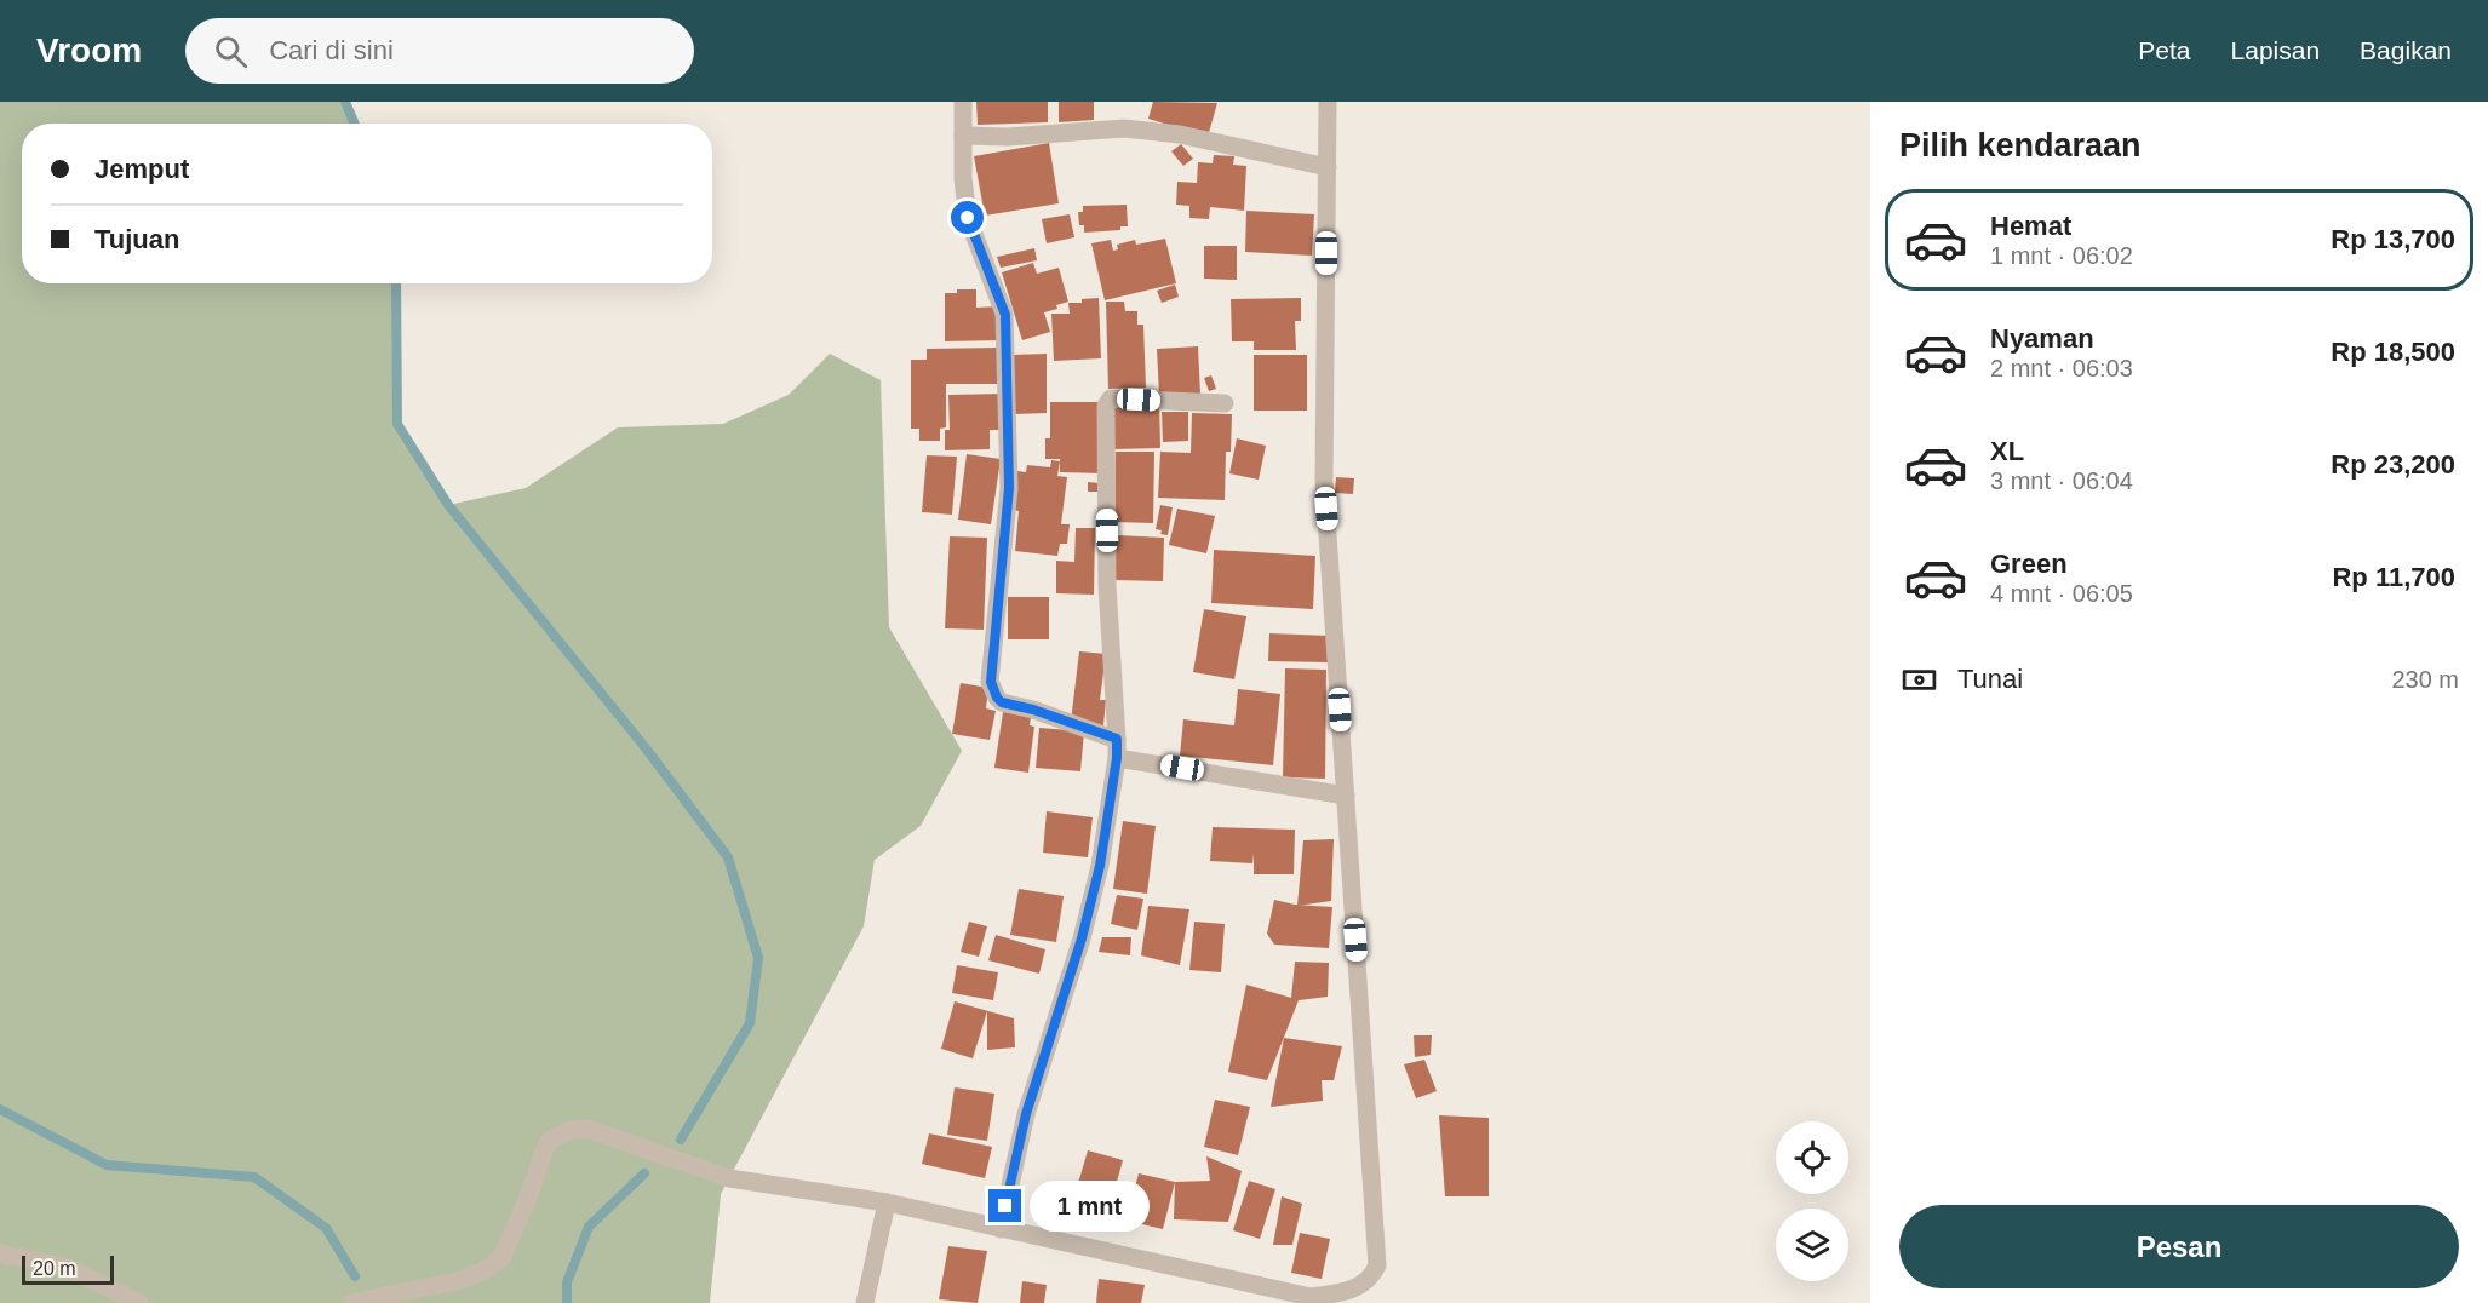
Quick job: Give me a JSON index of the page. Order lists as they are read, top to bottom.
{
  "scale_bar": "20 m",
  "page": {
    "header": "Vroom",
    "search": "Cari di sini",
    "nav": ["Peta", "Lapisan", "Bagikan"],
    "heading": "Pilih kendaraan",
    "banner": ["Jemput", "Tujuan"],
    "list": [
      {
        "name": "Hemat",
        "note": "1 mnt · 06:02",
        "value": "Rp 13,700"
      },
      {
        "name": "Nyaman",
        "note": "2 mnt · 06:03",
        "value": "Rp 18,500"
      },
      {
        "name": "XL",
        "note": "3 mnt · 06:04",
        "value": "Rp 23,200"
      },
      {
        "name": "Green",
        "note": "4 mnt · 06:05",
        "value": "Rp 11,700"
      }
    ],
    "pay": ["Tunai", "230 m"],
    "bubble": "1 mnt",
    "buttons": "Pesan",
    "scale": "20 m"
  }
}
